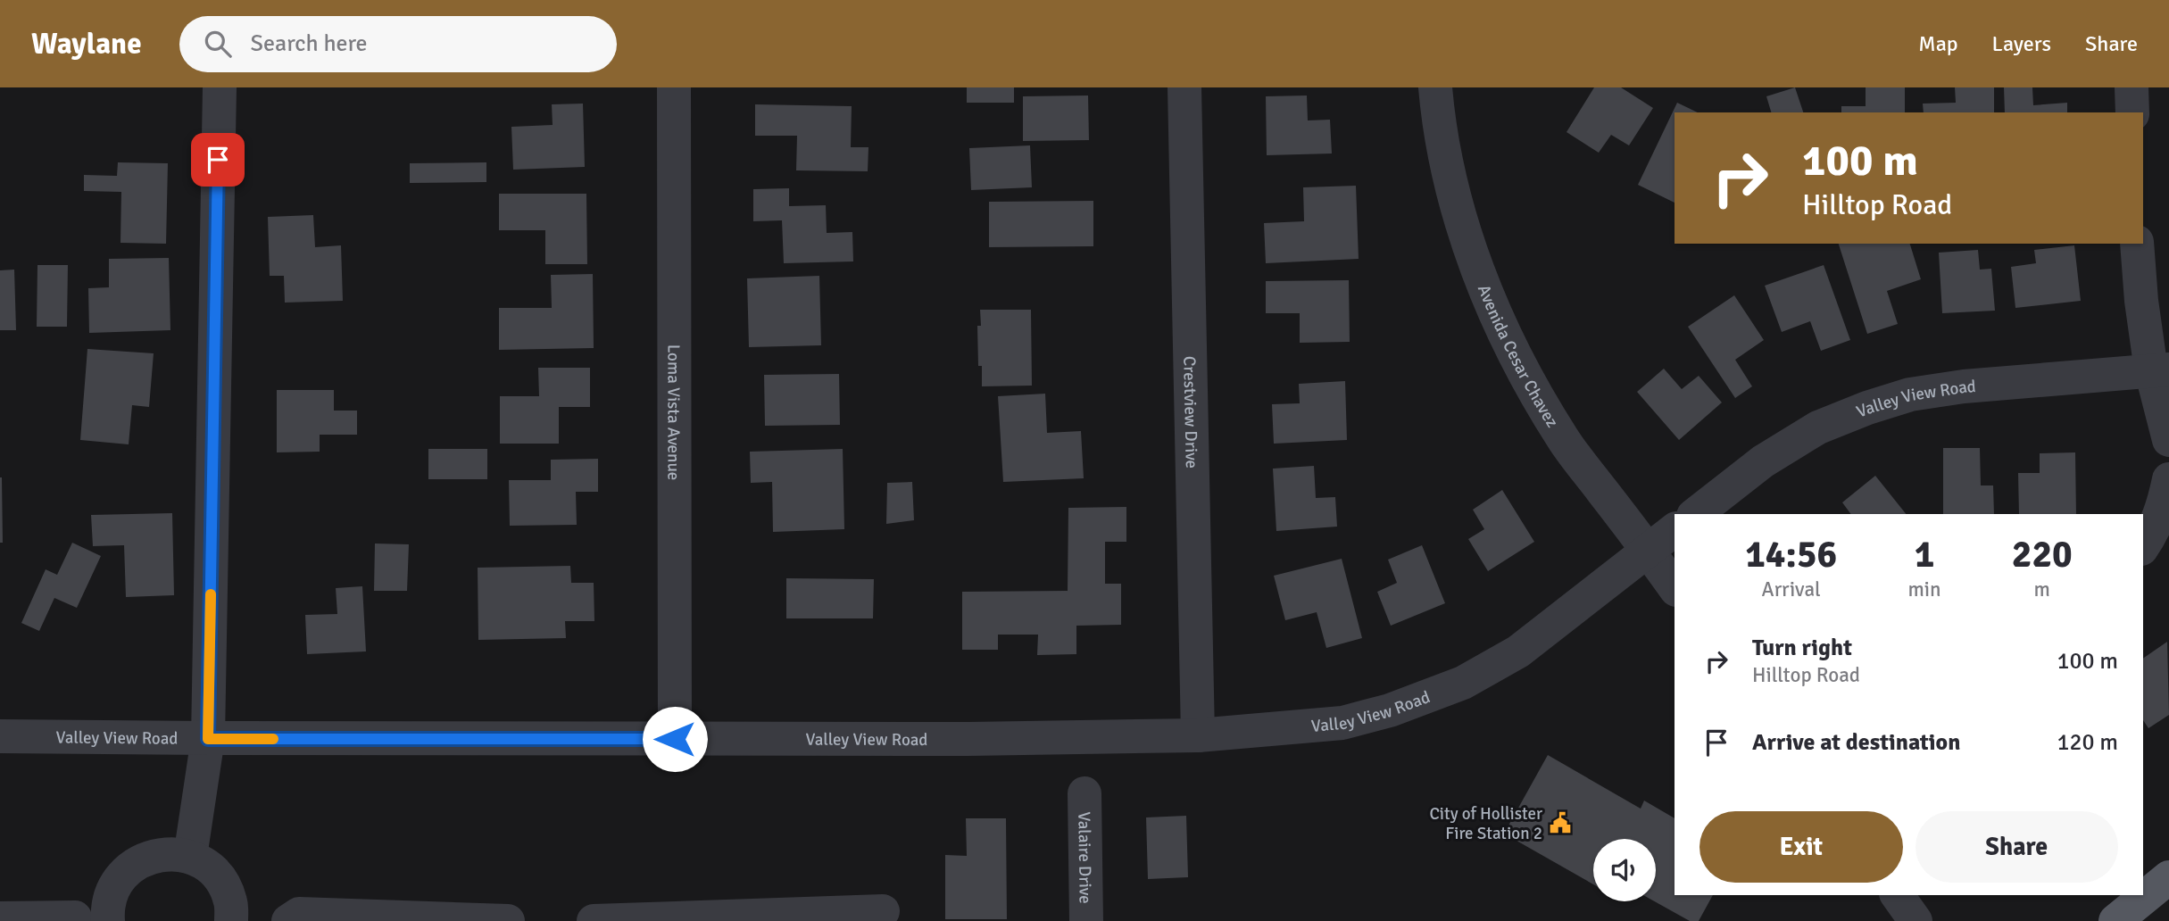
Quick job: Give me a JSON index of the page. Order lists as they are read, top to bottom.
{
  "streets": {
    "street": [
      "Avenida Cesar Chavez",
      "Valley View Road",
      "Crestview Drive",
      "Loma Vista Avenue",
      "Valaire Drive"
    ]
  },
  "crossings": [
    ["Avenida Cesar Chavez", "Valley View Road"],
    ["Valley View Road", "Crestview Drive"],
    ["Valley View Road", "Loma Vista Avenue"]
  ],
  "places": {
    "public building": ["City of Hollister Fire Station 2"]
  },
  "page": {
    "header": "Waylane",
    "search": "Search here",
    "nav": ["Map", "Layers", "Share"],
    "turn": ["100 m", "Hilltop Road"],
    "eta": [
      "14:56",
      "Arrival",
      "1",
      "min",
      "220",
      "m"
    ],
    "list": [
      {
        "name": "Turn right",
        "note": "Hilltop Road",
        "value": "100 m"
      },
      {
        "name": "Arrive at destination",
        "value": "120 m"
      }
    ],
    "buttons": ["Exit", "Share"]
  }
}
